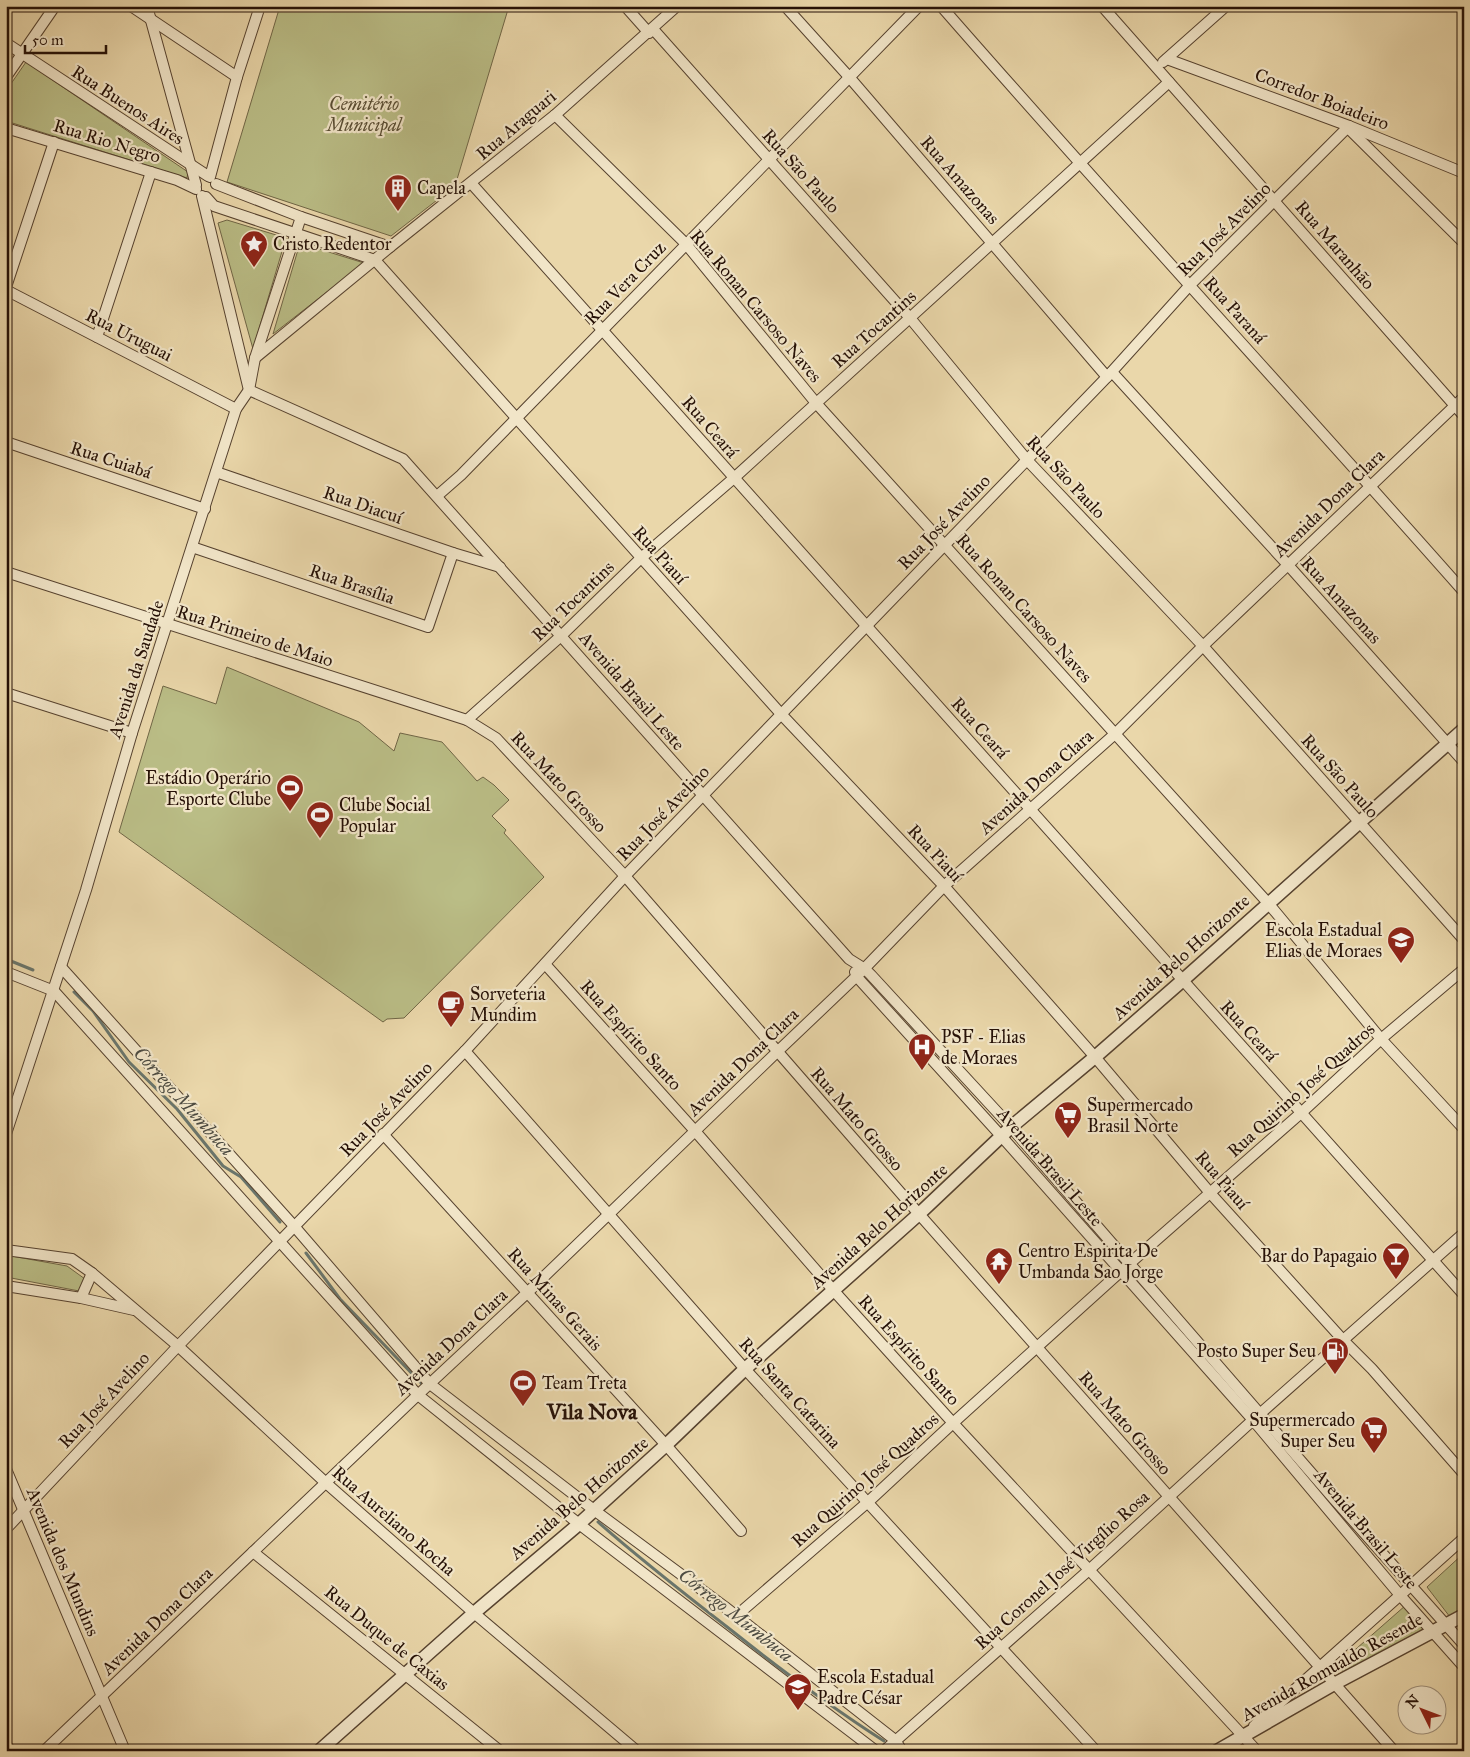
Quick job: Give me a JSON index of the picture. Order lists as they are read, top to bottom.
{
  "streets": {
    "street": [
      "Corredor Boiadeiro",
      "Rua Buenos Aires",
      "Rua Araguari",
      "Rua Rio Negro",
      "Rua São Paulo",
      "Rua Amazonas",
      "Rua José Avelino",
      "Rua Maranhão",
      "Rua Vera Cruz",
      "Rua Ronan Carsoso Naves",
      "Rua Paraná",
      "Rua Tocantins",
      "Rua Uruguai",
      "Rua Ceará",
      "Rua Cuiabá",
      "Avenida Dona Clara",
      "Rua Diacuí",
      "Rua Piauí",
      "Rua Brasília",
      "Rua Primeiro de Maio",
      "Avenida da Saudade",
      "Avenida Brasil Leste",
      "Rua Mato Grosso",
      "Avenida Belo Horizonte",
      "Rua Espírito Santo",
      "Rua Quirino José Quadros",
      "Rua Minas Gerais",
      "Rua Santa Catarina",
      "Rua Aureliano Rocha",
      "Avenida dos Mundins",
      "Rua Coronel José Virgílio Rosa",
      "Rua Duque de Caxias",
      "Avenida Romualdo Resende"
    ]
  },
  "crossings": [
    ["Corredor Boiadeiro", "Rua José Avelino"],
    ["Rua Araguari", "Rua Rio Negro"],
    ["Rua Araguari", "Rua São Paulo"],
    ["Rua Araguari", "Rua Ronan Carsoso Naves"],
    ["Rua Araguari", "Rua Ceará"],
    ["Rua Araguari", "Rua Piauí"],
    ["Rua Araguari", "Avenida da Saudade"],
    ["Rua Rio Negro", "Rua Piauí"],
    ["Rua Rio Negro", "Avenida da Saudade"],
    ["Rua São Paulo", "Rua José Avelino"],
    ["Rua São Paulo", "Rua Vera Cruz"],
    ["Rua São Paulo", "Rua Tocantins"],
    ["Rua São Paulo", "Avenida Dona Clara"],
    ["Rua São Paulo", "Avenida Belo Horizonte"],
    ["Rua Amazonas", "Rua José Avelino"],
    ["Rua Amazonas", "Rua Vera Cruz"],
    ["Rua Amazonas", "Rua Tocantins"],
    ["Rua Amazonas", "Avenida Dona Clara"],
    ["Rua Amazonas", "Avenida Belo Horizonte"],
    ["Rua José Avelino", "Rua Maranhão"],
    ["Rua José Avelino", "Rua Ronan Carsoso Naves"],
    ["Rua José Avelino", "Rua Paraná"],
    ["Rua José Avelino", "Rua Ceará"],
    ["Rua José Avelino", "Rua Piauí"],
    ["Rua José Avelino", "Avenida Brasil Leste"],
    ["Rua José Avelino", "Rua Mato Grosso"],
    ["Rua José Avelino", "Rua Espírito Santo"],
    ["Rua José Avelino", "Rua Minas Gerais"],
    ["Rua José Avelino", "Rua Santa Catarina"],
    ["Rua José Avelino", "Rua Aureliano Rocha"],
    ["Rua José Avelino", "Avenida dos Mundins"],
    ["Rua Maranhão", "Rua Tocantins"],
    ["Rua Maranhão", "Avenida Dona Clara"],
    ["Rua Vera Cruz", "Rua Ronan Carsoso Naves"],
    ["Rua Vera Cruz", "Rua Ceará"],
    ["Rua Vera Cruz", "Rua Piauí"],
    ["Rua Vera Cruz", "Avenida Brasil Leste"],
    ["Rua Ronan Carsoso Naves", "Rua Tocantins"],
    ["Rua Ronan Carsoso Naves", "Avenida Dona Clara"],
    ["Rua Ronan Carsoso Naves", "Avenida Belo Horizonte"],
    ["Rua Ronan Carsoso Naves", "Rua Quirino José Quadros"],
    ["Rua Paraná", "Rua Tocantins"],
    ["Rua Paraná", "Avenida Dona Clara"],
    ["Rua Tocantins", "Rua Ceará"],
    ["Rua Tocantins", "Rua Piauí"],
    ["Rua Tocantins", "Rua Primeiro de Maio"],
    ["Rua Tocantins", "Avenida Brasil Leste"],
    ["Rua Tocantins", "Rua Mato Grosso"],
    ["Rua Uruguai", "Avenida da Saudade"],
    ["Rua Ceará", "Avenida Dona Clara"],
    ["Rua Ceará", "Avenida Belo Horizonte"],
    ["Rua Ceará", "Rua Quirino José Quadros"],
    ["Rua Ceará", "Rua Coronel José Virgílio Rosa"],
    ["Rua Cuiabá", "Avenida da Saudade"],
    ["Avenida Dona Clara", "Rua Piauí"],
    ["Avenida Dona Clara", "Avenida Brasil Leste"],
    ["Avenida Dona Clara", "Rua Mato Grosso"],
    ["Avenida Dona Clara", "Rua Espírito Santo"],
    ["Avenida Dona Clara", "Rua Minas Gerais"],
    ["Avenida Dona Clara", "Rua Santa Catarina"],
    ["Avenida Dona Clara", "Rua Aureliano Rocha"],
    ["Avenida Dona Clara", "Avenida dos Mundins"],
    ["Avenida Dona Clara", "Rua Duque de Caxias"],
    ["Rua Diacuí", "Rua Brasília"],
    ["Rua Diacuí", "Avenida da Saudade"],
    ["Rua Diacuí", "Avenida Brasil Leste"],
    ["Rua Piauí", "Avenida Belo Horizonte"],
    ["Rua Piauí", "Rua Quirino José Quadros"],
    ["Rua Piauí", "Rua Coronel José Virgílio Rosa"],
    ["Rua Brasília", "Avenida da Saudade"],
    ["Rua Primeiro de Maio", "Avenida da Saudade"],
    ["Rua Primeiro de Maio", "Rua Mato Grosso"],
    ["Avenida da Saudade", "Avenida Brasil Leste"],
    ["Avenida Brasil Leste", "Avenida Belo Horizonte"],
    ["Avenida Brasil Leste", "Rua Quirino José Quadros"],
    ["Avenida Brasil Leste", "Rua Coronel José Virgílio Rosa"],
    ["Avenida Brasil Leste", "Avenida Romualdo Resende"],
    ["Rua Mato Grosso", "Avenida Belo Horizonte"],
    ["Rua Mato Grosso", "Rua Quirino José Quadros"],
    ["Rua Mato Grosso", "Rua Coronel José Virgílio Rosa"],
    ["Rua Mato Grosso", "Avenida Romualdo Resende"],
    ["Avenida Belo Horizonte", "Rua Espírito Santo"],
    ["Avenida Belo Horizonte", "Rua Minas Gerais"],
    ["Avenida Belo Horizonte", "Rua Santa Catarina"],
    ["Avenida Belo Horizonte", "Rua Aureliano Rocha"],
    ["Avenida Belo Horizonte", "Rua Duque de Caxias"],
    ["Rua Espírito Santo", "Rua Quirino José Quadros"],
    ["Rua Espírito Santo", "Rua Coronel José Virgílio Rosa"],
    ["Rua Espírito Santo", "Avenida Romualdo Resende"],
    ["Rua Quirino José Quadros", "Rua Santa Catarina"],
    ["Rua Santa Catarina", "Rua Coronel José Virgílio Rosa"]
  ],
  "districts": ["Vila Nova"],
  "water": ["Córrego Mumbuca"],
  "parks": ["Cemitério Municipal"],
  "places": {
    "building": ["Capela"],
    "place": ["Cristo Redentor"],
    "sports": ["Estádio Operário Esporte Clube", "Clube Social Popular", "Team Treta"],
    "school or university": ["Escola Estadual Elias de Moraes", "Escola Estadual Padre César"],
    "cafe": ["Sorveteria Mundim"],
    "hospital": ["PSF - Elias de Moraes"],
    "supermarket": ["Supermercado Brasil Norte", "Supermercado Super Seu"],
    "bar": ["Bar do Papagaio"],
    "temple": ["Centro Espirita De Umbanda Sao Jorge"],
    "fuel station": ["Posto Super Seu"]
  },
  "scale_bar": "50 m",
  "north": "top left"
}
